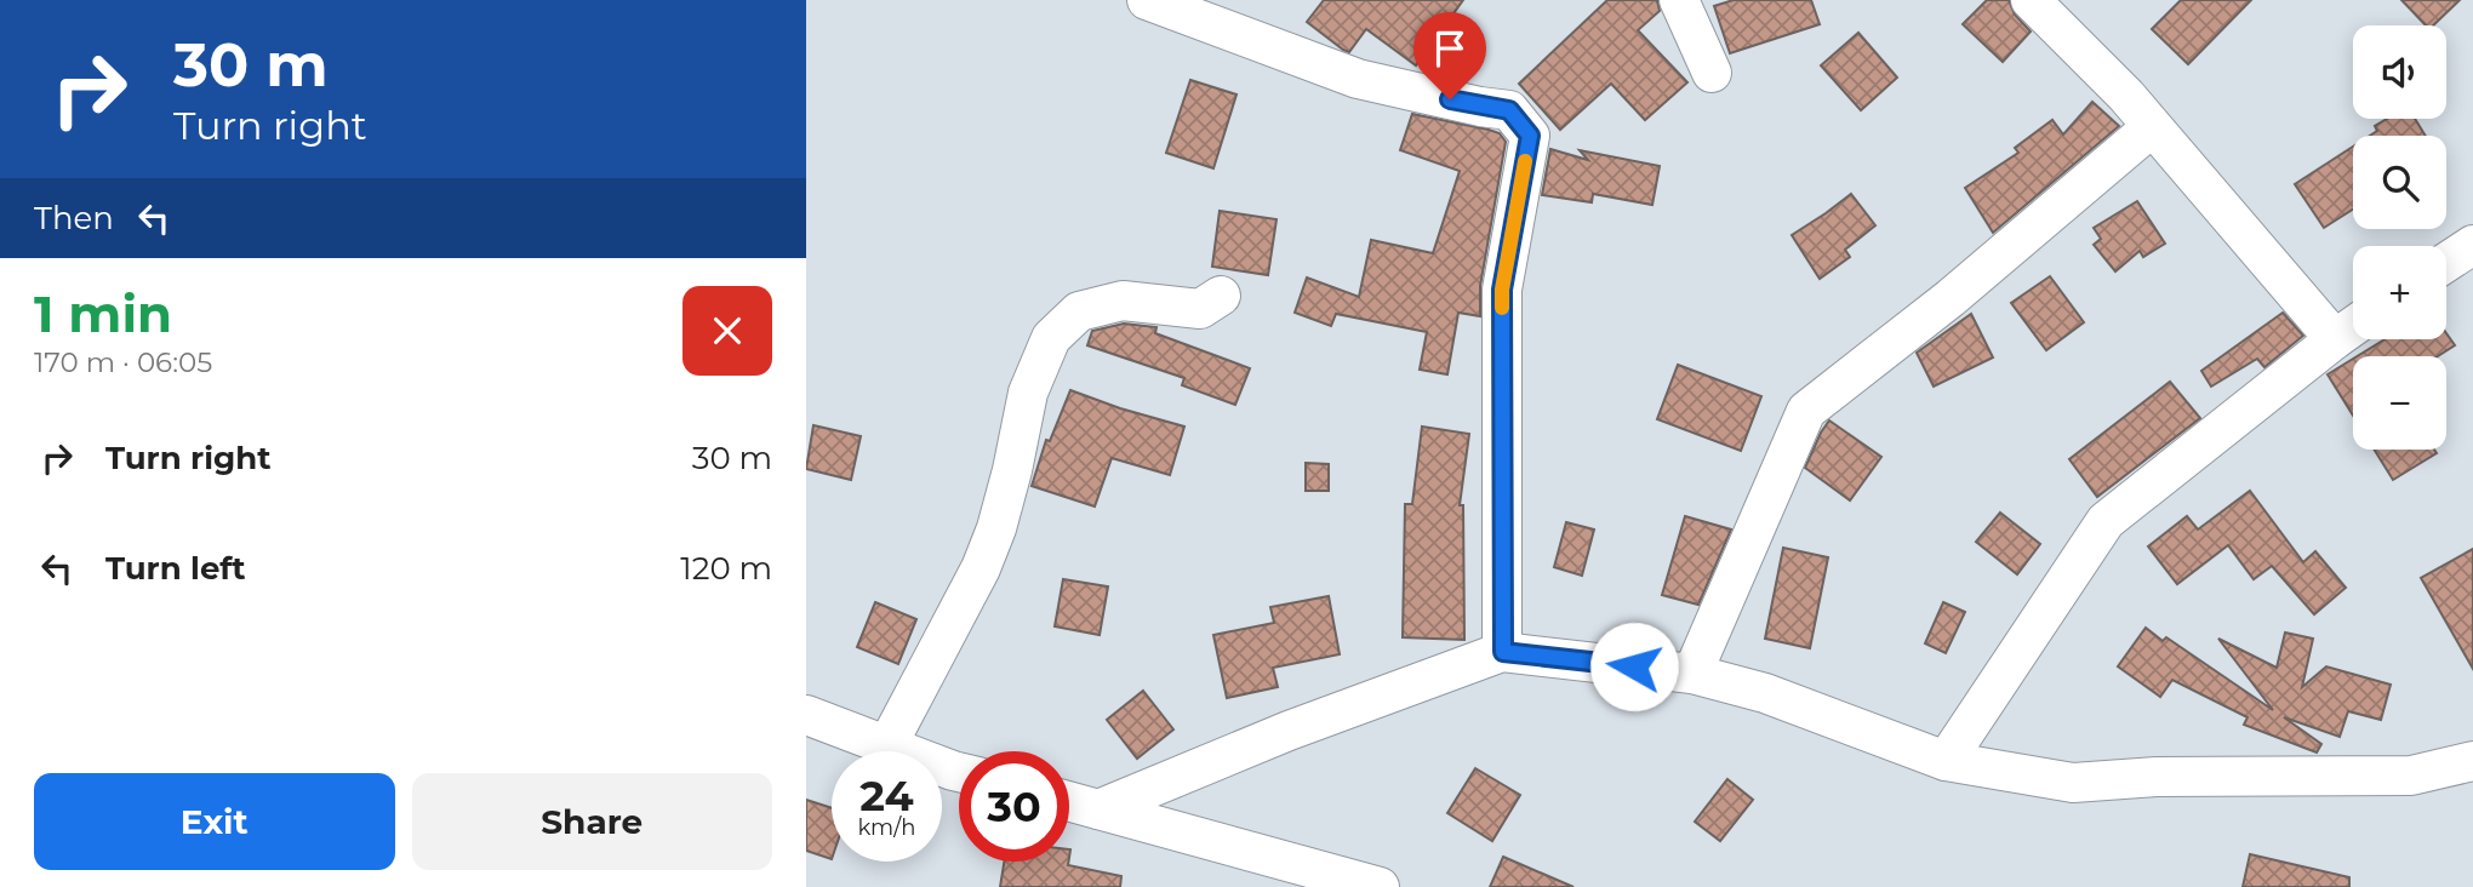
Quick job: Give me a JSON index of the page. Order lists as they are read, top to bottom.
{
  "page": {
    "turn": ["30 m", "Turn right"],
    "map_buttons": ["+", "−"],
    "then": "Then",
    "heading": ["1 min", "170 m · 06:05"],
    "list": [
      {
        "name": "Turn right",
        "value": "30 m"
      },
      {
        "name": "Turn left",
        "value": "120 m"
      }
    ],
    "speed": "24 km/h",
    "limit": "30",
    "buttons": ["Exit", "Share"]
  }
}
